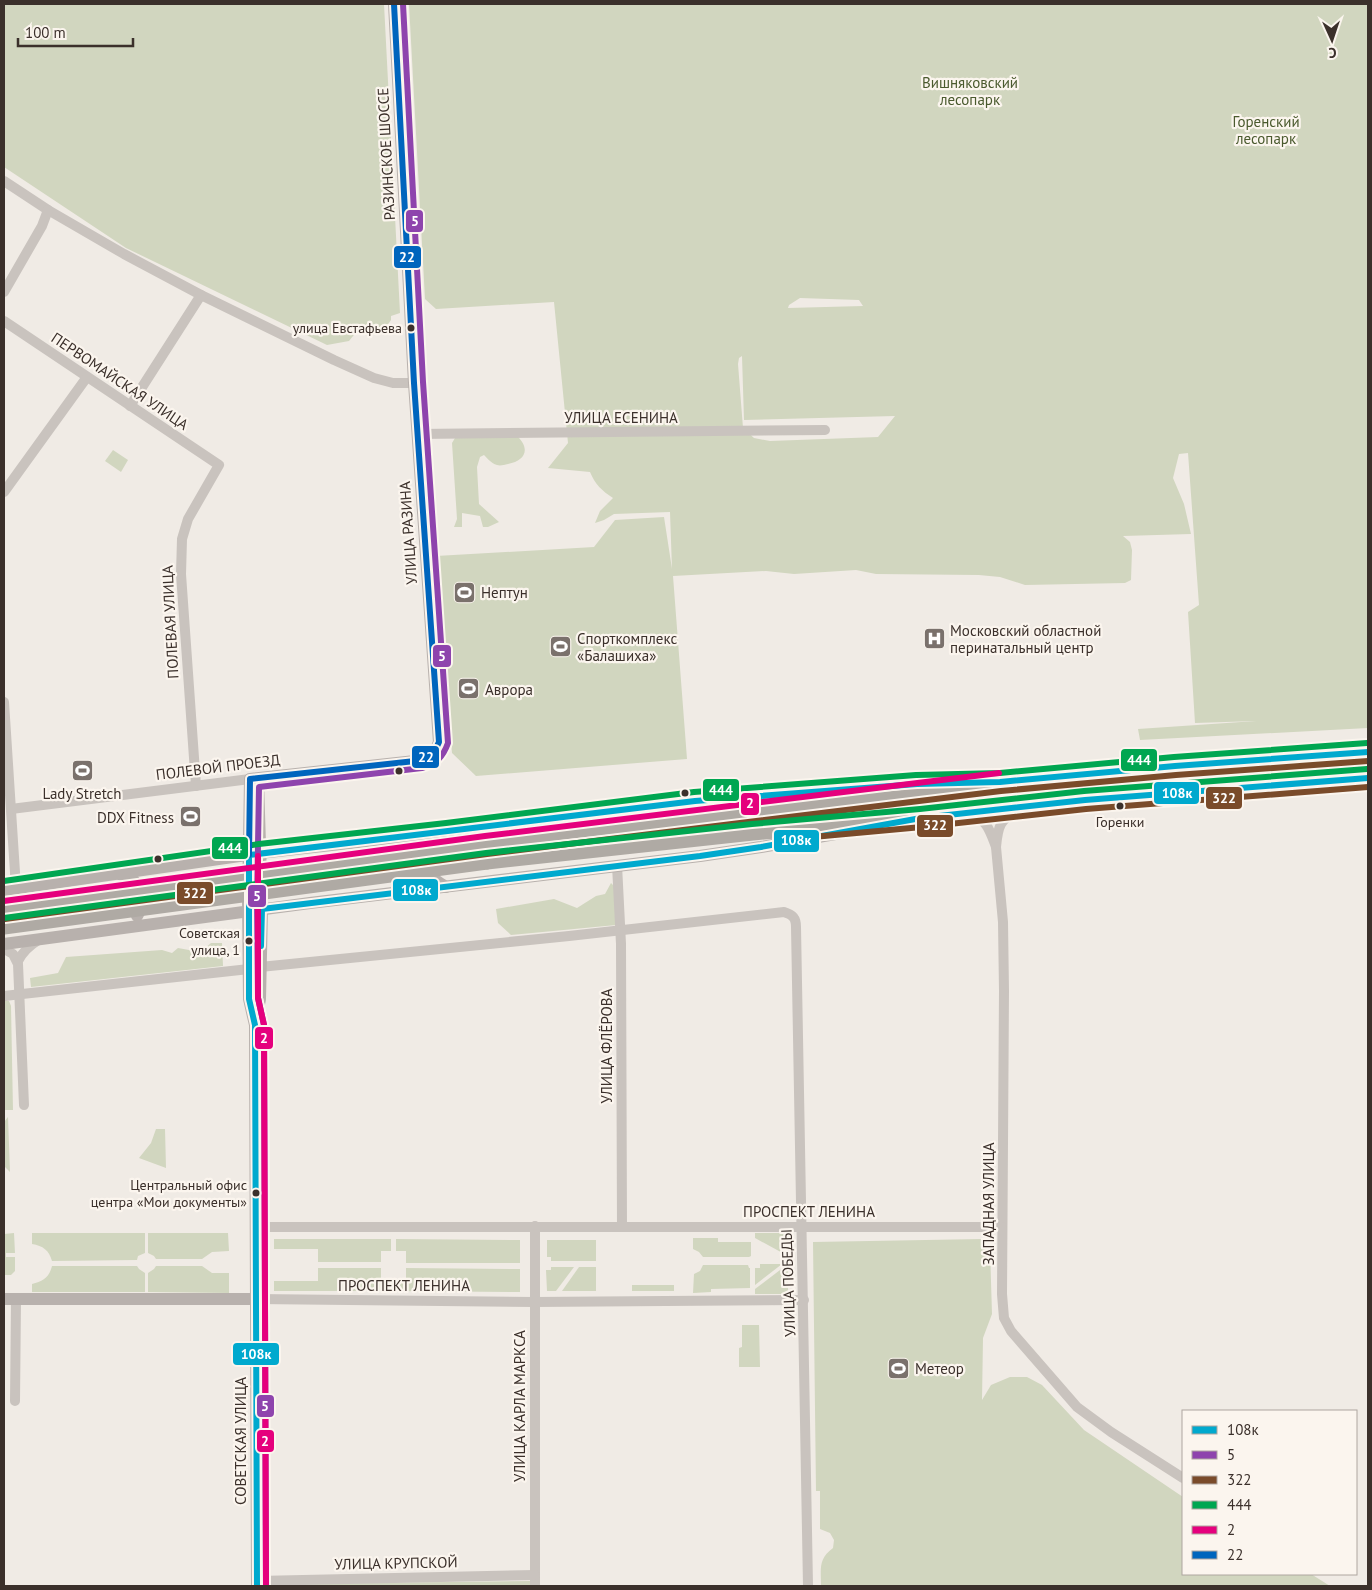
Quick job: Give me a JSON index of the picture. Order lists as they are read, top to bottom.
{
  "streets": {
    "main road": [
      "РАЗИНСКОЕ ШОССЕ",
      "УЛИЦА РАЗИНА",
      "ПОЛЕВОЙ ПРОЕЗД",
      "ПРОСПЕКТ ЛЕНИНА",
      "СОВЕТСКАЯ УЛИЦА"
    ],
    "street": [
      "ПЕРВОМАЙСКАЯ УЛИЦА",
      "УЛИЦА ЕСЕНИНА",
      "ПОЛЕВАЯ УЛИЦА",
      "УЛИЦА ФЛЁРОВА",
      "ЗАПАДНАЯ УЛИЦА",
      "УЛИЦА ПОБЕДЫ",
      "УЛИЦА КАРЛА МАРКСА",
      "УЛИЦА КРУПСКОЙ"
    ]
  },
  "crossings": [
    ["РАЗИНСКОЕ ШОССЕ", "УЛИЦА РАЗИНА"],
    ["ПЕРВОМАЙСКАЯ УЛИЦА", "ПОЛЕВАЯ УЛИЦА"],
    ["УЛИЦА ЕСЕНИНА", "УЛИЦА РАЗИНА"],
    ["УЛИЦА РАЗИНА", "ПОЛЕВОЙ ПРОЕЗД"],
    ["ПОЛЕВАЯ УЛИЦА", "ПОЛЕВОЙ ПРОЕЗД"],
    ["ПОЛЕВОЙ ПРОЕЗД", "СОВЕТСКАЯ УЛИЦА"],
    ["УЛИЦА ФЛЁРОВА", "ПРОСПЕКТ ЛЕНИНА"],
    ["УЛИЦА ФЛЁРОВА", "УЛИЦА ПОБЕДЫ"],
    ["ЗАПАДНАЯ УЛИЦА", "ПРОСПЕКТ ЛЕНИНА"],
    ["ПРОСПЕКТ ЛЕНИНА", "УЛИЦА ПОБЕДЫ"],
    ["ПРОСПЕКТ ЛЕНИНА", "УЛИЦА КАРЛА МАРКСА"],
    ["ПРОСПЕКТ ЛЕНИНА", "СОВЕТСКАЯ УЛИЦА"],
    ["УЛИЦА КАРЛА МАРКСА", "УЛИЦА КРУПСКОЙ"],
    ["СОВЕТСКАЯ УЛИЦА", "УЛИЦА КРУПСКОЙ"]
  ],
  "parks": ["Вишняковский лесопарк", "Горенский лесопарк"],
  "places": {
    "other": [
      "улица Евстафьева",
      "Горенки",
      "Советская улица, 1",
      "Центральный офис центра «Мои документы»"
    ],
    "sports": [
      "Нептун",
      "Спорткомплекс «Балашиха»",
      "Аврора",
      "Lady Stretch",
      "DDX Fitness",
      "Метеор"
    ],
    "hospital": ["Московский областной перинатальный центр"]
  },
  "lines": [
    "transit line 5",
    "transit line 22",
    "transit line 444",
    "transit line 108к",
    "transit line 322",
    "transit line 2"
  ],
  "legend": [
    "108к",
    "5",
    "322",
    "444",
    "2",
    "22"
  ],
  "scale_bar": "100 m",
  "north": "bottom"
}
